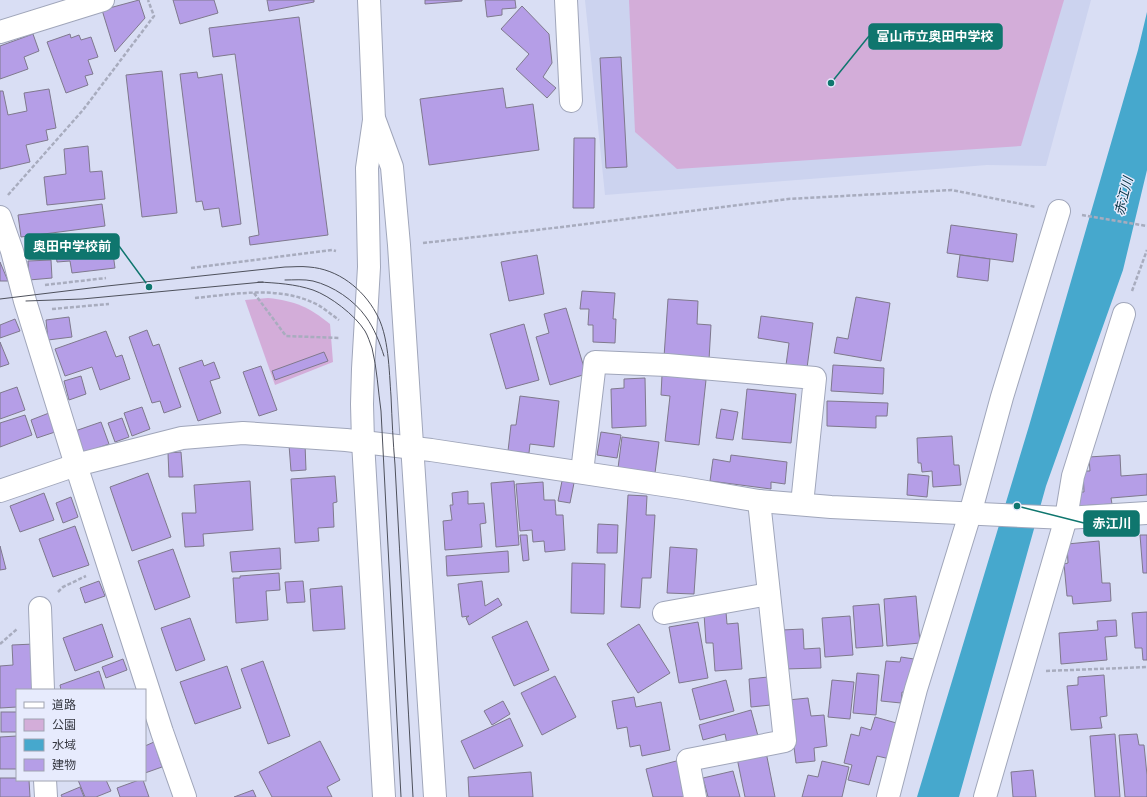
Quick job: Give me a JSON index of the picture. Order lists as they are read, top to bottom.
{
  "water": ["赤江川"],
  "places": ["富山市立奥田中学校", "奥田中学校前", "赤江川"],
  "legend": [
    "道路",
    "公園",
    "水域",
    "建物"
  ]
}
